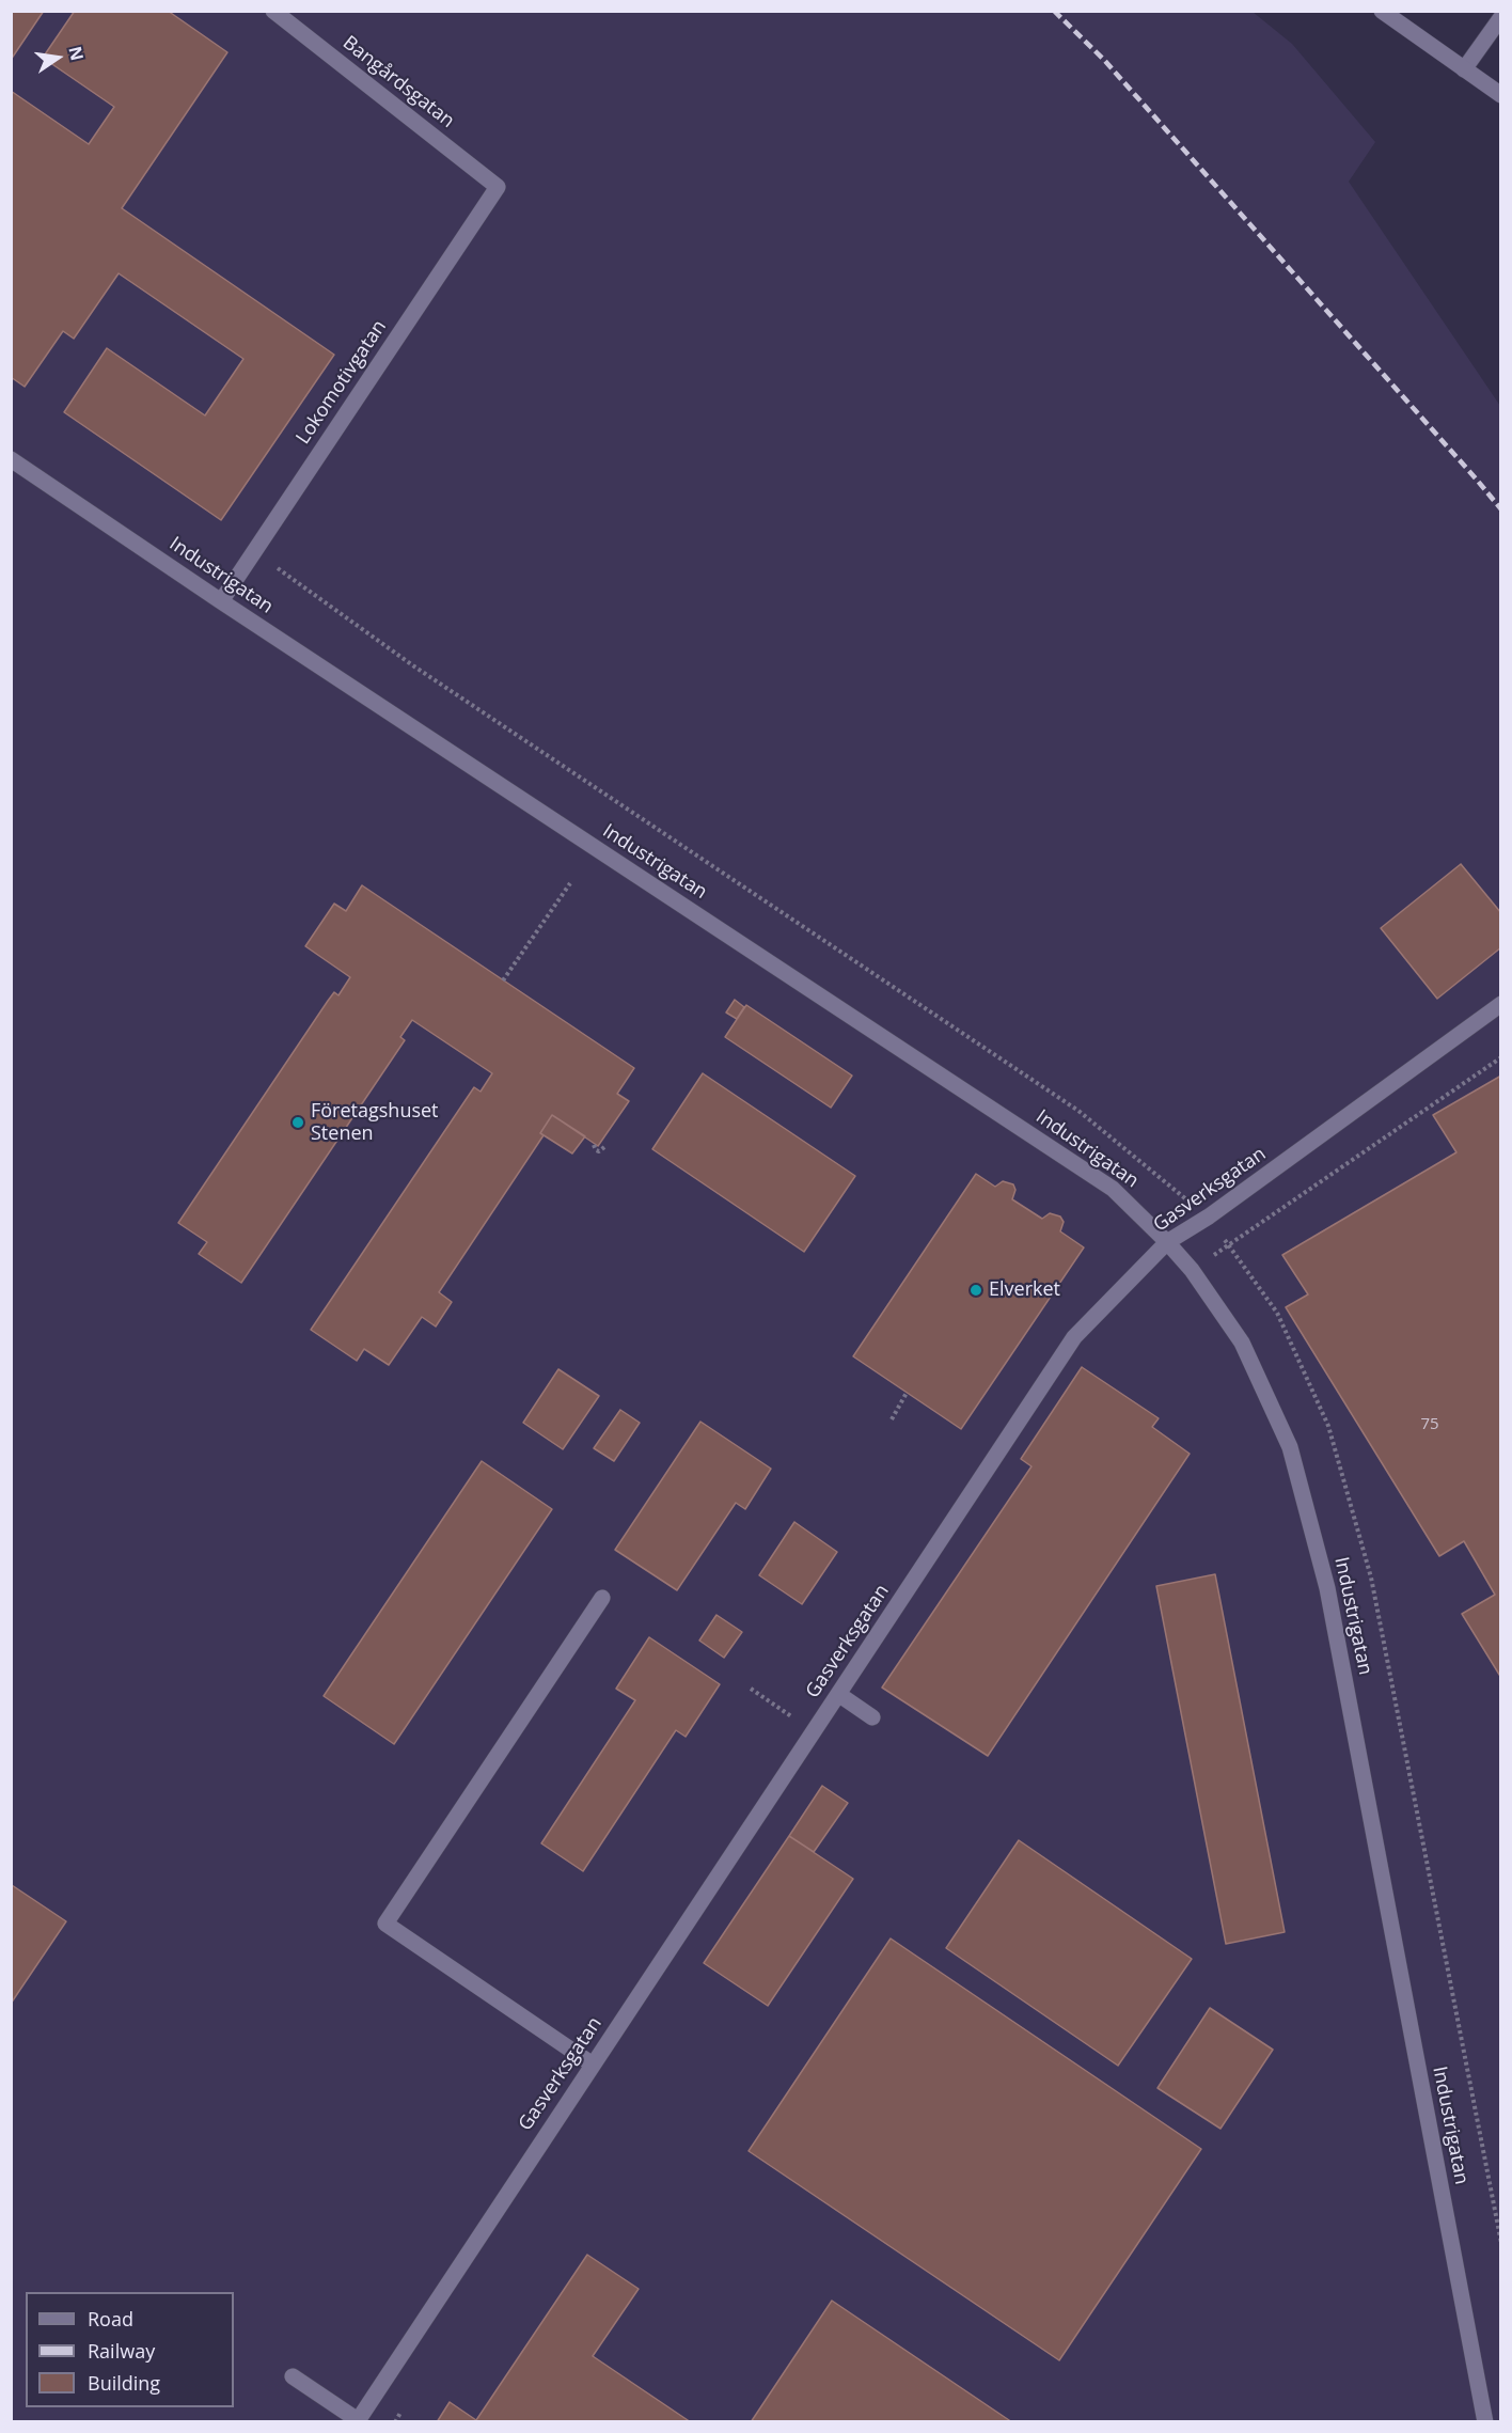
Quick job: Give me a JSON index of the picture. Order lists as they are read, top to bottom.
{
  "streets": {
    "street": [
      "Bangårdsgatan",
      "Lokomotivgatan",
      "Industrigatan",
      "Gasverksgatan"
    ]
  },
  "crossings": [
    ["Bangårdsgatan", "Lokomotivgatan"],
    ["Lokomotivgatan", "Industrigatan"],
    ["Industrigatan", "Gasverksgatan"]
  ],
  "places": ["Företagshuset Stenen", "Elverket"],
  "house_numbers": ["75"],
  "legend": ["Road", "Railway", "Building"],
  "north": "right"
}
